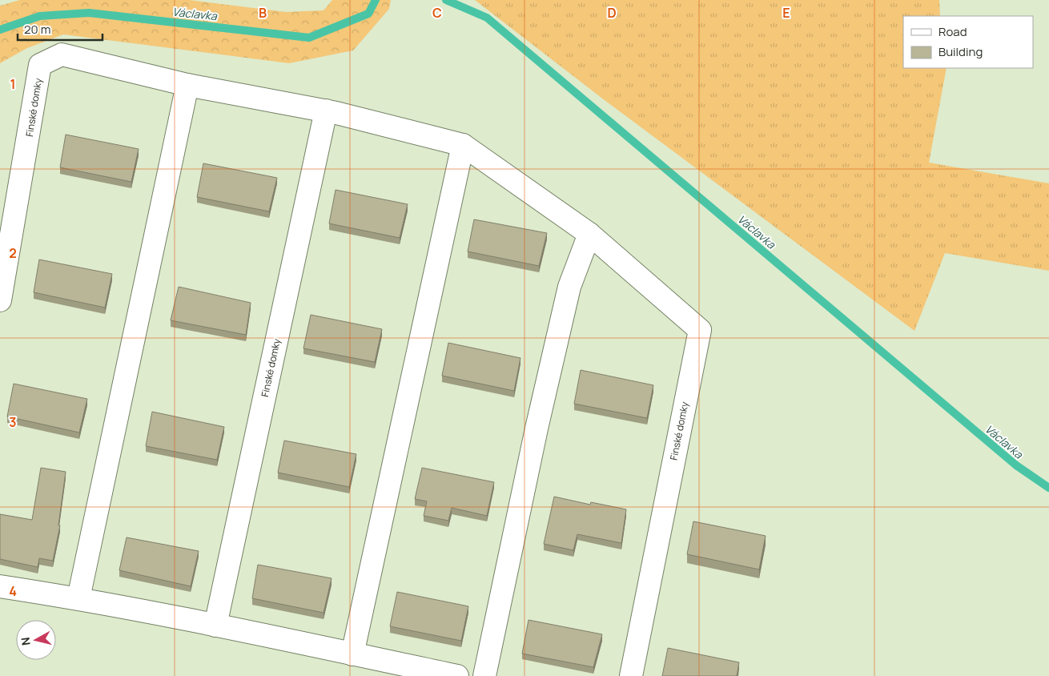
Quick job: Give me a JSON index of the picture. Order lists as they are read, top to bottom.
{
  "streets": {
    "street": ["Finské domky"]
  },
  "water": ["Václavka"],
  "legend": ["Road", "Building"],
  "scale_bar": "20 m",
  "north": "left",
  "grid": {
    "columns": [
      "B",
      "C",
      "D",
      "E"
    ],
    "rows": [
      "1",
      "2",
      "3",
      "4"
    ]
  }
}
